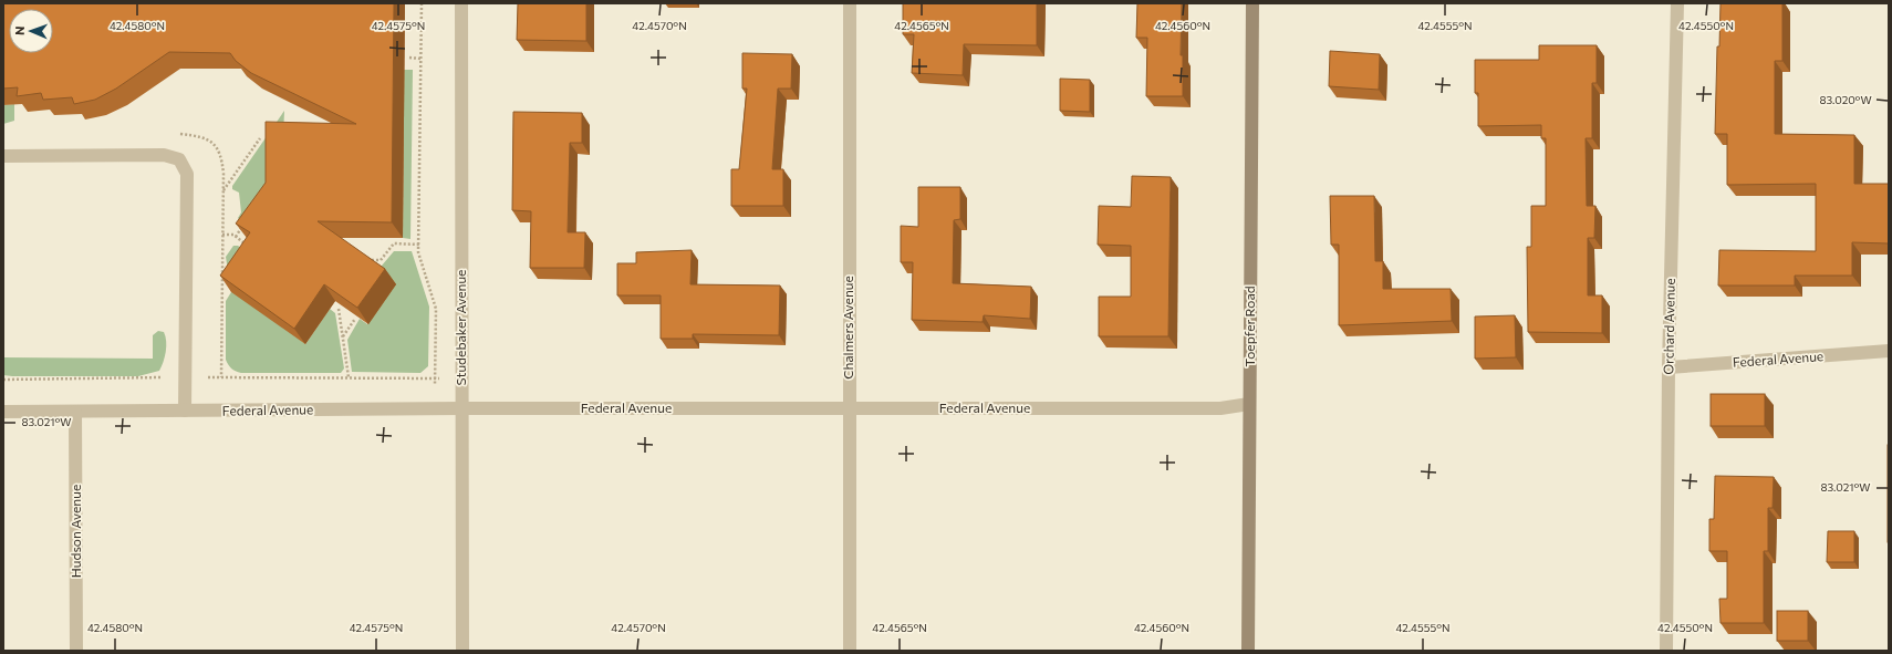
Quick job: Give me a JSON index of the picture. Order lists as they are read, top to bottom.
{
  "streets": {
    "street": [
      "Toepfer Road",
      "Orchard Avenue",
      "Studebaker Avenue",
      "Chalmers Avenue",
      "Federal Avenue",
      "Hudson Avenue"
    ]
  },
  "crossings": [
    ["Toepfer Road", "Federal Avenue"],
    ["Orchard Avenue", "Federal Avenue"],
    ["Studebaker Avenue", "Federal Avenue"],
    ["Chalmers Avenue", "Federal Avenue"],
    ["Federal Avenue", "Hudson Avenue"]
  ],
  "north": "left",
  "coordinates": [
    "42.4580°N",
    "42.4575°N",
    "42.4570°N",
    "42.4565°N",
    "42.4560°N",
    "42.4555°N",
    "42.4550°N",
    "83.020°W",
    "83.021°W"
  ]
}
